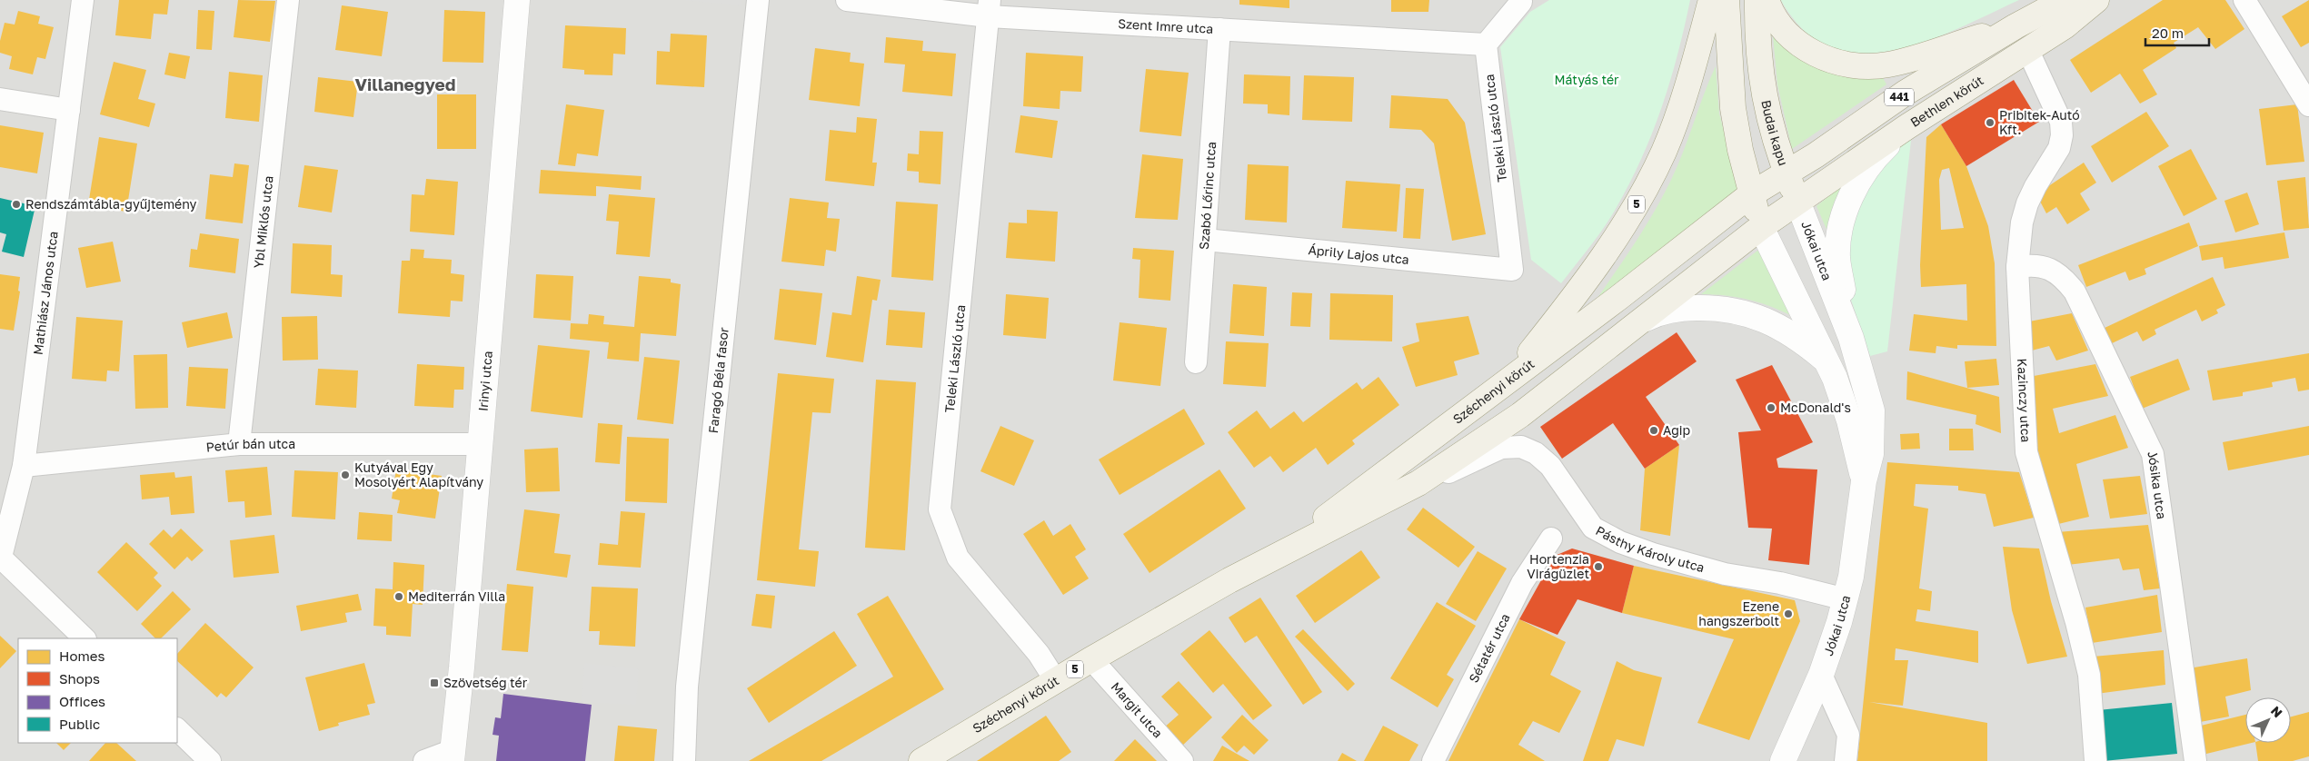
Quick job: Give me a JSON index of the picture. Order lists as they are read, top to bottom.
{
  "streets": {
    "main road": [
      "441",
      "Bethlen körút",
      "Budai kapu",
      "5",
      "Széchenyi körút"
    ],
    "street": [
      "Szent Imre utca",
      "Teleki László utca",
      "Szabó Lőrinc utca",
      "Ybl Miklós utca",
      "Jókai utca",
      "Áprily Lajos utca",
      "Mathiász János utca",
      "Irinyi utca",
      "Faragó Béla fasor",
      "Kazinczy utca",
      "Petúr bán utca",
      "Jósika utca",
      "Pásthy Károly utca",
      "Sétatér utca",
      "Margit utca"
    ]
  },
  "crossings": [
    ["Szent Imre utca", "Teleki László utca"],
    ["Szent Imre utca", "Szabó Lőrinc utca"],
    ["441", "Budai kapu"],
    ["Bethlen körút", "5"],
    ["Bethlen körút", "Jókai utca"],
    ["Bethlen körút", "Kazinczy utca"],
    ["Teleki László utca", "Áprily Lajos utca"],
    ["Teleki László utca", "Széchenyi körút"],
    ["Budai kapu", "Széchenyi körút"],
    ["Szabó Lőrinc utca", "Áprily Lajos utca"],
    ["5", "Jókai utca"],
    ["5", "Széchenyi körút"],
    ["Ybl Miklós utca", "Petúr bán utca"],
    ["Jókai utca", "Széchenyi körút"],
    ["Jókai utca", "Pásthy Károly utca"],
    ["Mathiász János utca", "Petúr bán utca"],
    ["Irinyi utca", "Petúr bán utca"],
    ["Széchenyi körút", "Pásthy Károly utca"],
    ["Széchenyi körút", "Margit utca"],
    ["Kazinczy utca", "Jósika utca"]
  ],
  "districts": ["Villanegyed"],
  "parks": ["Mátyás tér"],
  "places": {
    "other": [
      "Pribitek-Autó Kft.",
      "Rendszámtábla-gyűjtemény",
      "McDonald's",
      "Agip",
      "Kutyával Egy Mosolyért Alapítvány",
      "Hortenzia Virágüzlet",
      "Mediterrán Villa",
      "Ezene hangszerbolt"
    ],
    "transit": ["Szövetség tér"]
  },
  "legend": [
    "Homes",
    "Shops",
    "Offices",
    "Public"
  ],
  "scale_bar": "20 m",
  "north": "top right"
}
